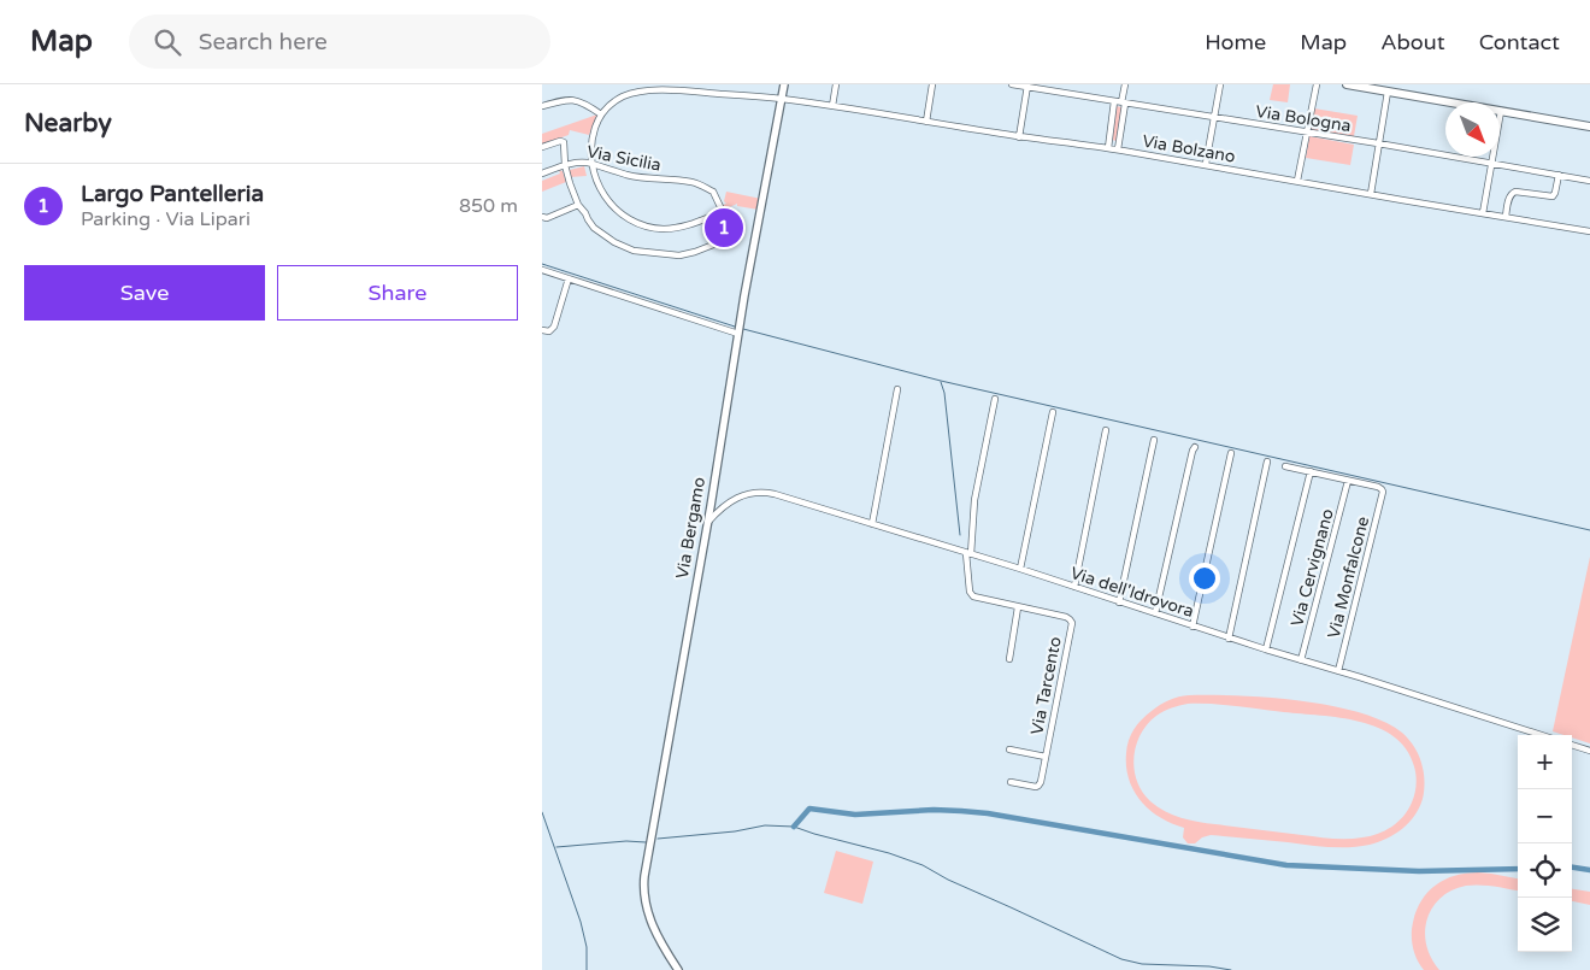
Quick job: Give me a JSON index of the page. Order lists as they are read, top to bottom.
{
  "streets": {
    "street": [
      "Via Bologna",
      "Via Bolzano",
      "Via Sicilia",
      "Via Bergamo",
      "Via Cervignano",
      "Via Monfalcone",
      "Via dell'Idrovora",
      "Via Tarcento"
    ]
  },
  "crossings": [
    ["Via Bolzano", "Via Bergamo"],
    ["Via Bergamo", "Via dell'Idrovora"],
    ["Via Cervignano", "Via Monfalcone"],
    ["Via Cervignano", "Via dell'Idrovora"],
    ["Via Monfalcone", "Via dell'Idrovora"],
    ["Via dell'Idrovora", "Via Tarcento"]
  ],
  "north": "bottom right",
  "page": {
    "header": "Map",
    "search": "Search here",
    "nav": [
      "Home",
      "Map",
      "About",
      "Contact"
    ],
    "heading": "Nearby",
    "list": [
      {
        "mark": "1",
        "name": "Largo Pantelleria",
        "note": "Parking · Via Lipari",
        "value": "850 m"
      }
    ],
    "pins": "1",
    "buttons": ["Save", "Share"],
    "map_buttons": ["+", "−"]
  }
}
